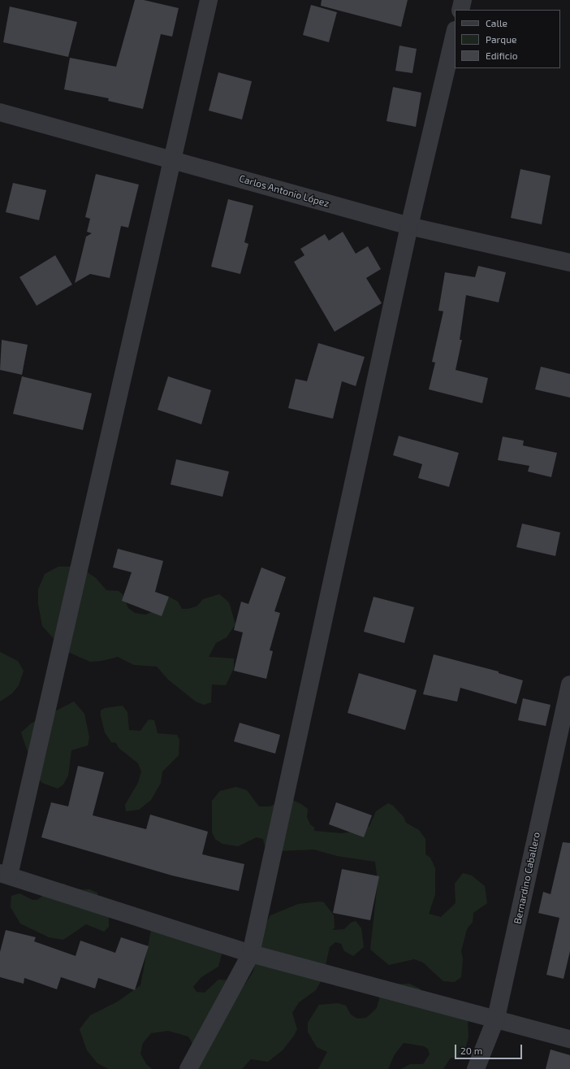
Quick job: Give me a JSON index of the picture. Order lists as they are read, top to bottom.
{
  "streets": {
    "street": ["Carlos Antonio López", "Bernardino Caballero"]
  },
  "legend": ["Calle", "Parque", "Edificio"],
  "scale_bar": "20 m"
}
